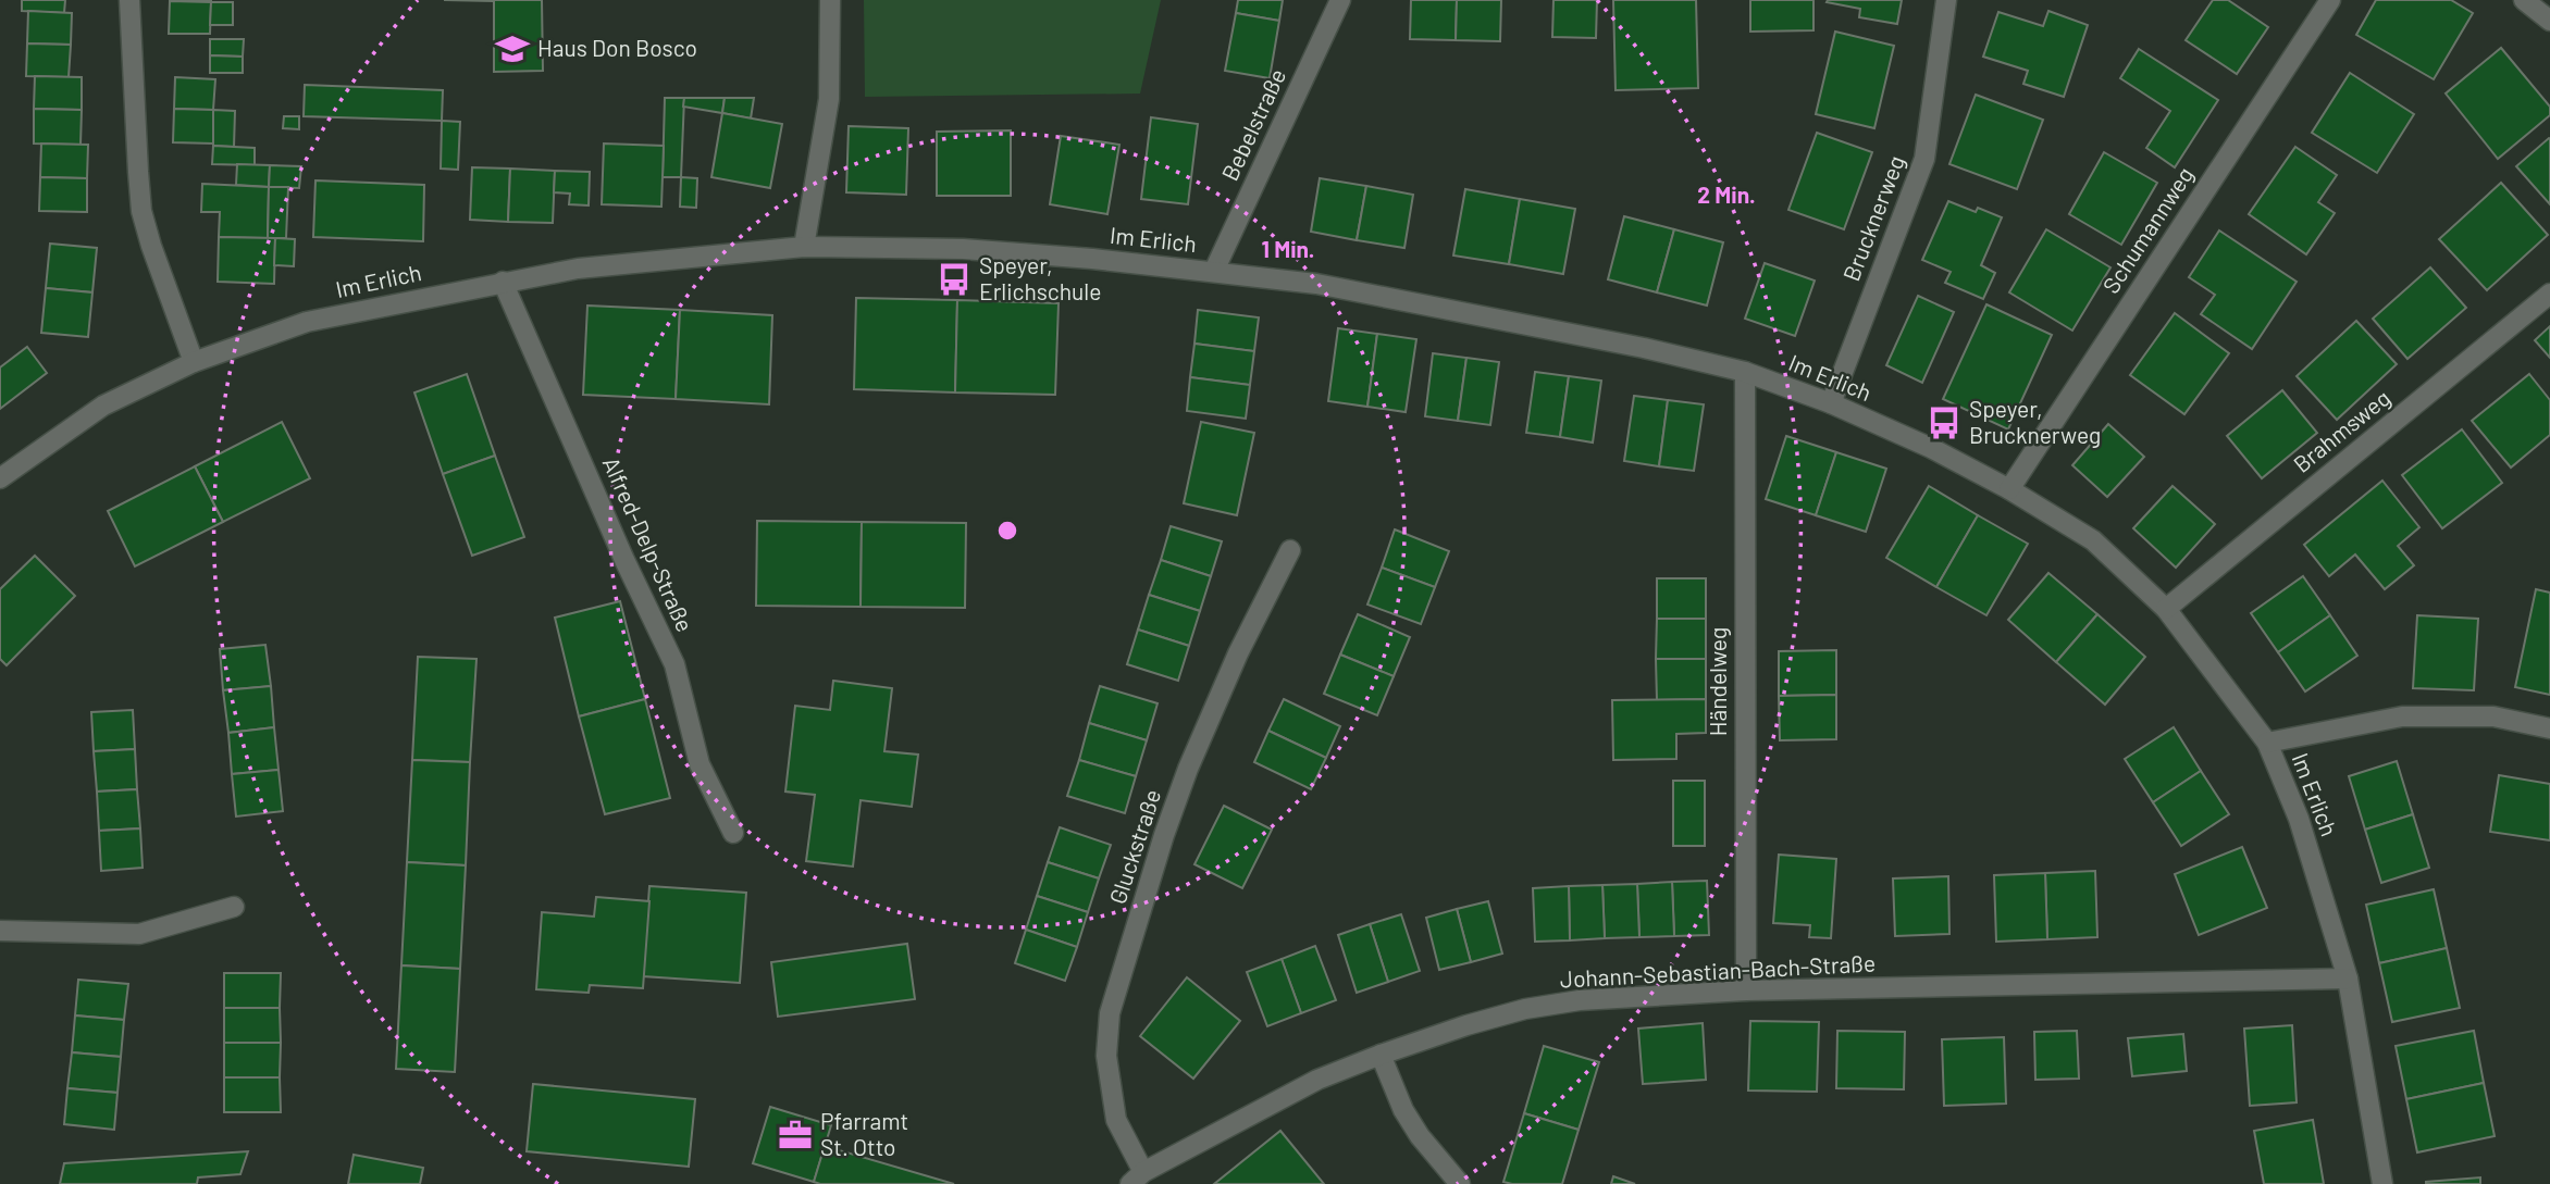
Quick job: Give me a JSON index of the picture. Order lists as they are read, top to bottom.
{
  "streets": {
    "street": [
      "Bebelstraße",
      "Brucknerweg",
      "Schumannweg",
      "Im Erlich",
      "Brahmsweg",
      "Alfred-Delp-Straße",
      "Händelweg",
      "Gluckstraße",
      "Johann-Sebastian-Bach-Straße"
    ]
  },
  "crossings": [
    ["Bebelstraße", "Im Erlich"],
    ["Brucknerweg", "Im Erlich"],
    ["Schumannweg", "Im Erlich"],
    ["Im Erlich", "Brahmsweg"],
    ["Im Erlich", "Alfred-Delp-Straße"],
    ["Im Erlich", "Händelweg"],
    ["Im Erlich", "Johann-Sebastian-Bach-Straße"],
    ["Händelweg", "Johann-Sebastian-Bach-Straße"],
    ["Gluckstraße", "Johann-Sebastian-Bach-Straße"]
  ],
  "places": {
    "school or university": ["Haus Don Bosco"],
    "bus stop": ["Speyer, Erlichschule", "Speyer, Brucknerweg"],
    "office": ["Pfarramt St. Otto"]
  },
  "rings": ["2 Min.", "1 Min."]
}
